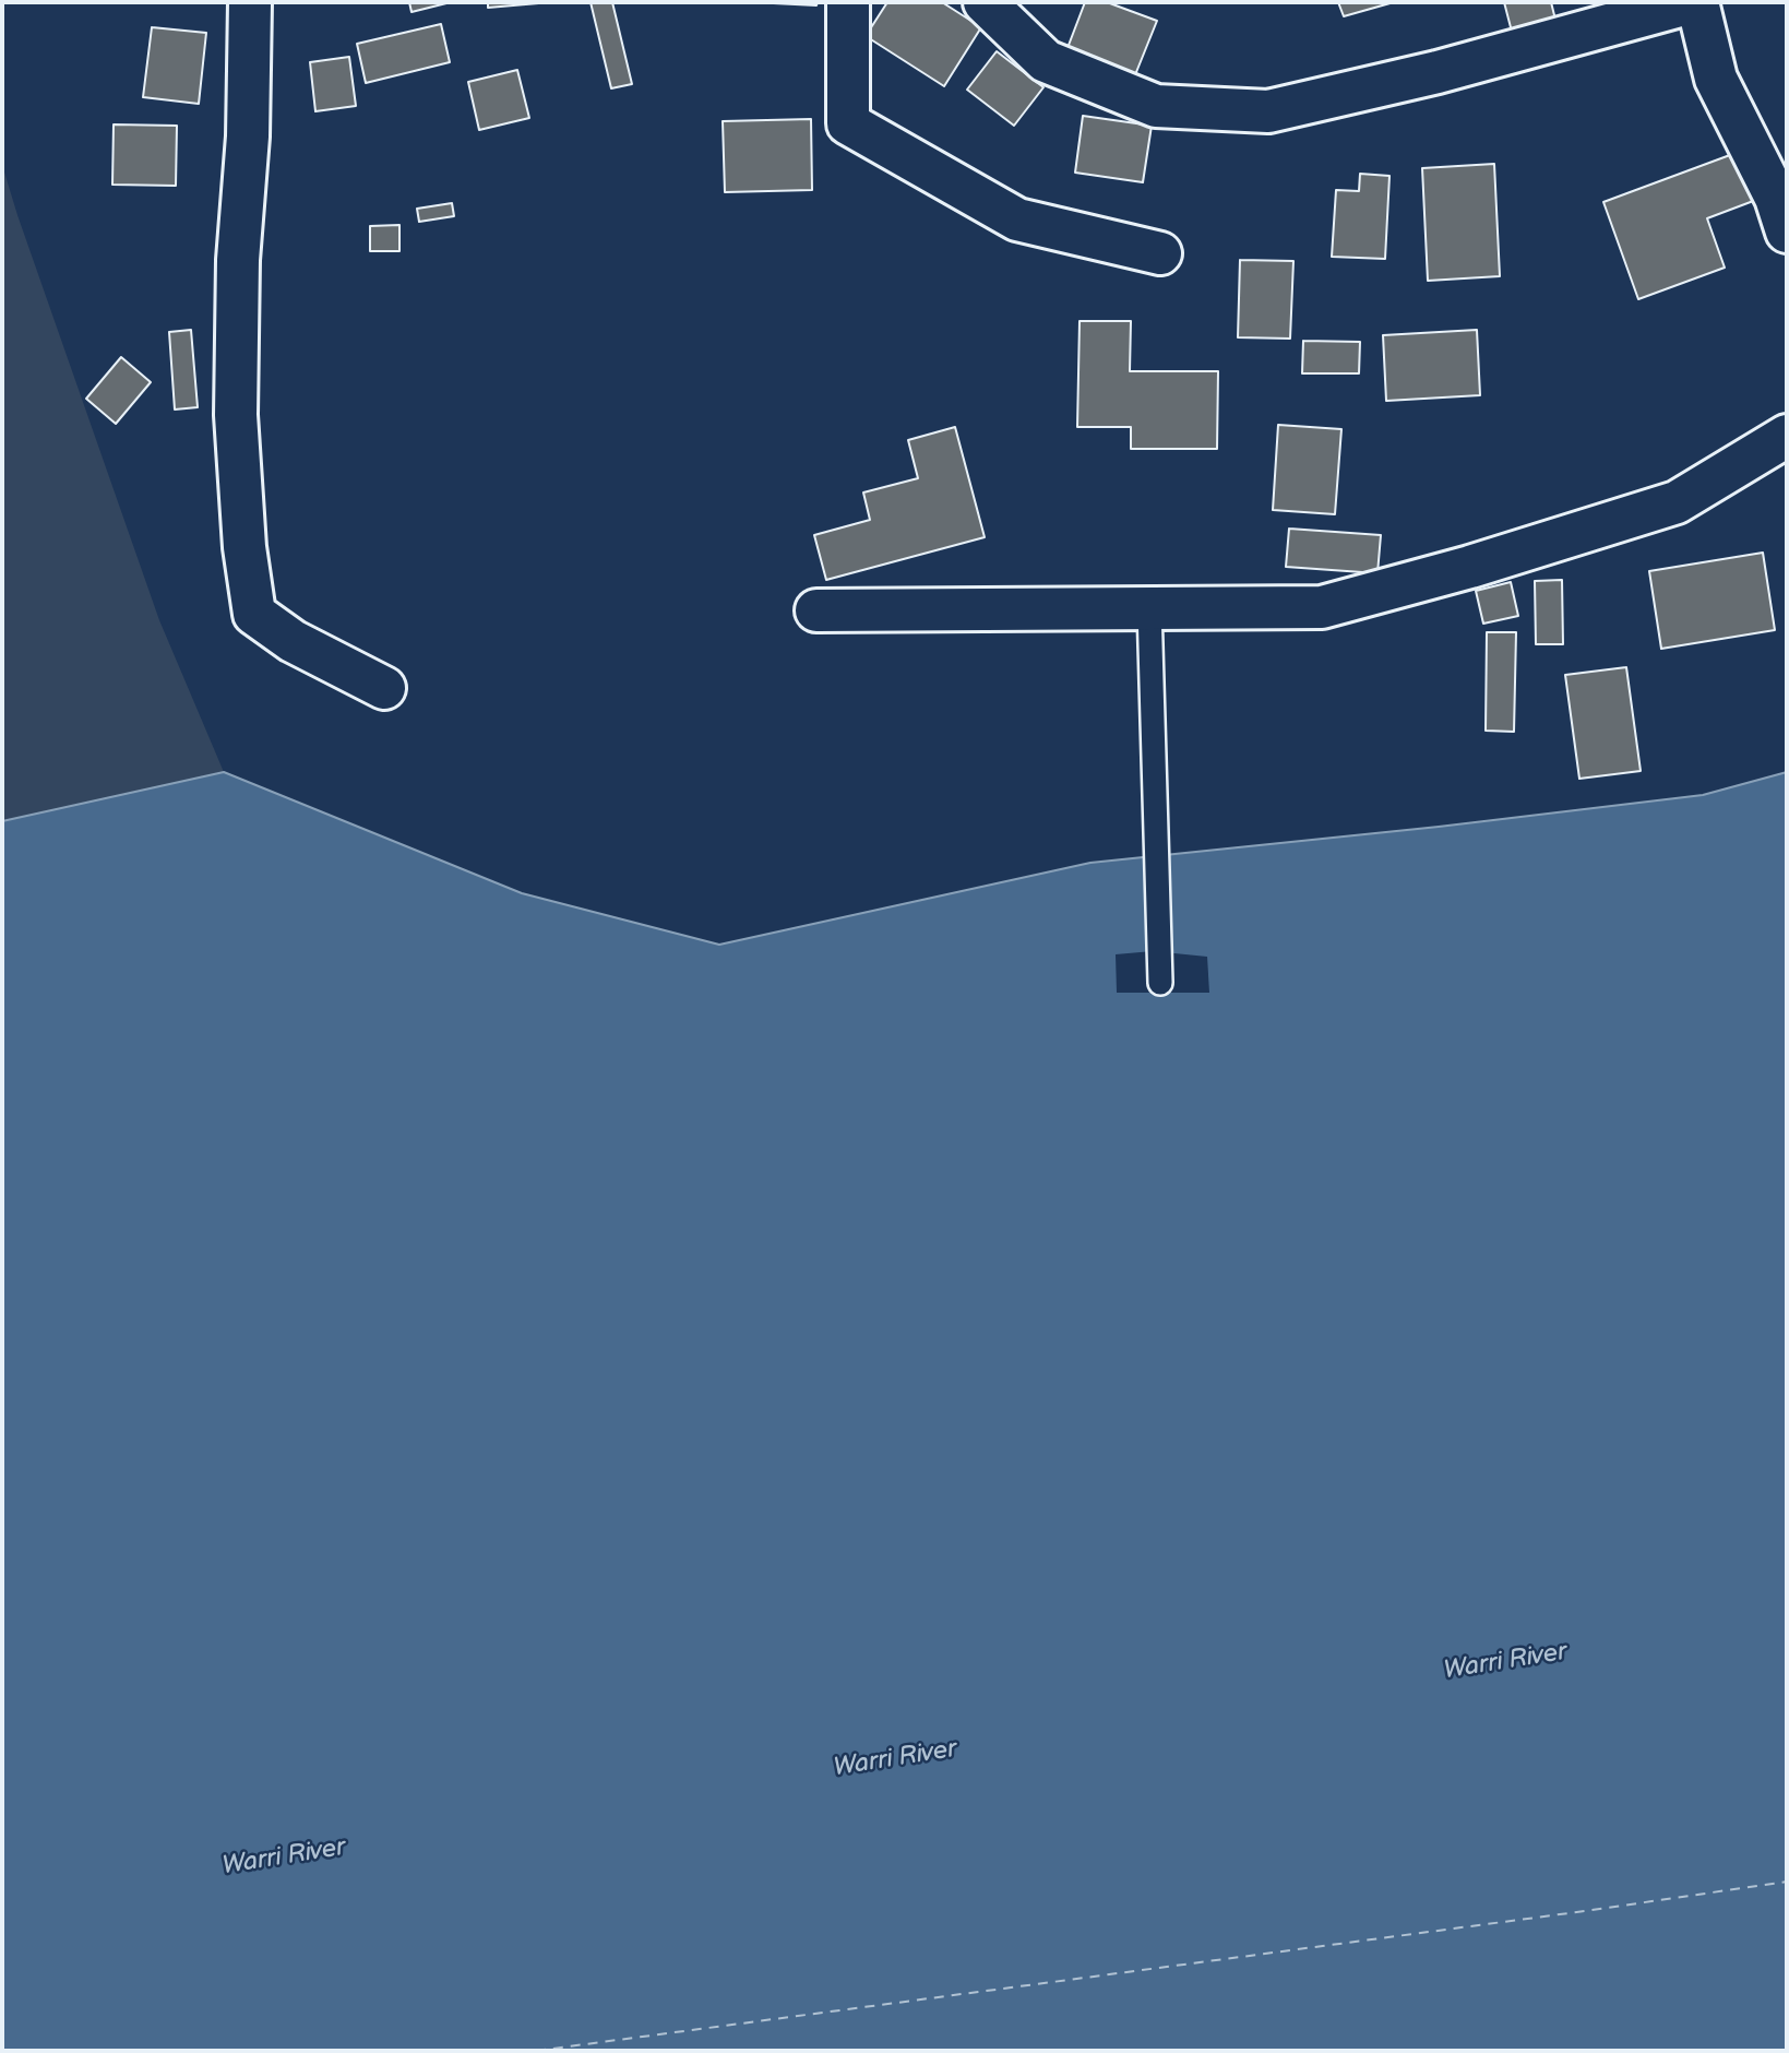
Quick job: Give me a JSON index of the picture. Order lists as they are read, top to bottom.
{
  "water": ["Warri River"]
}
